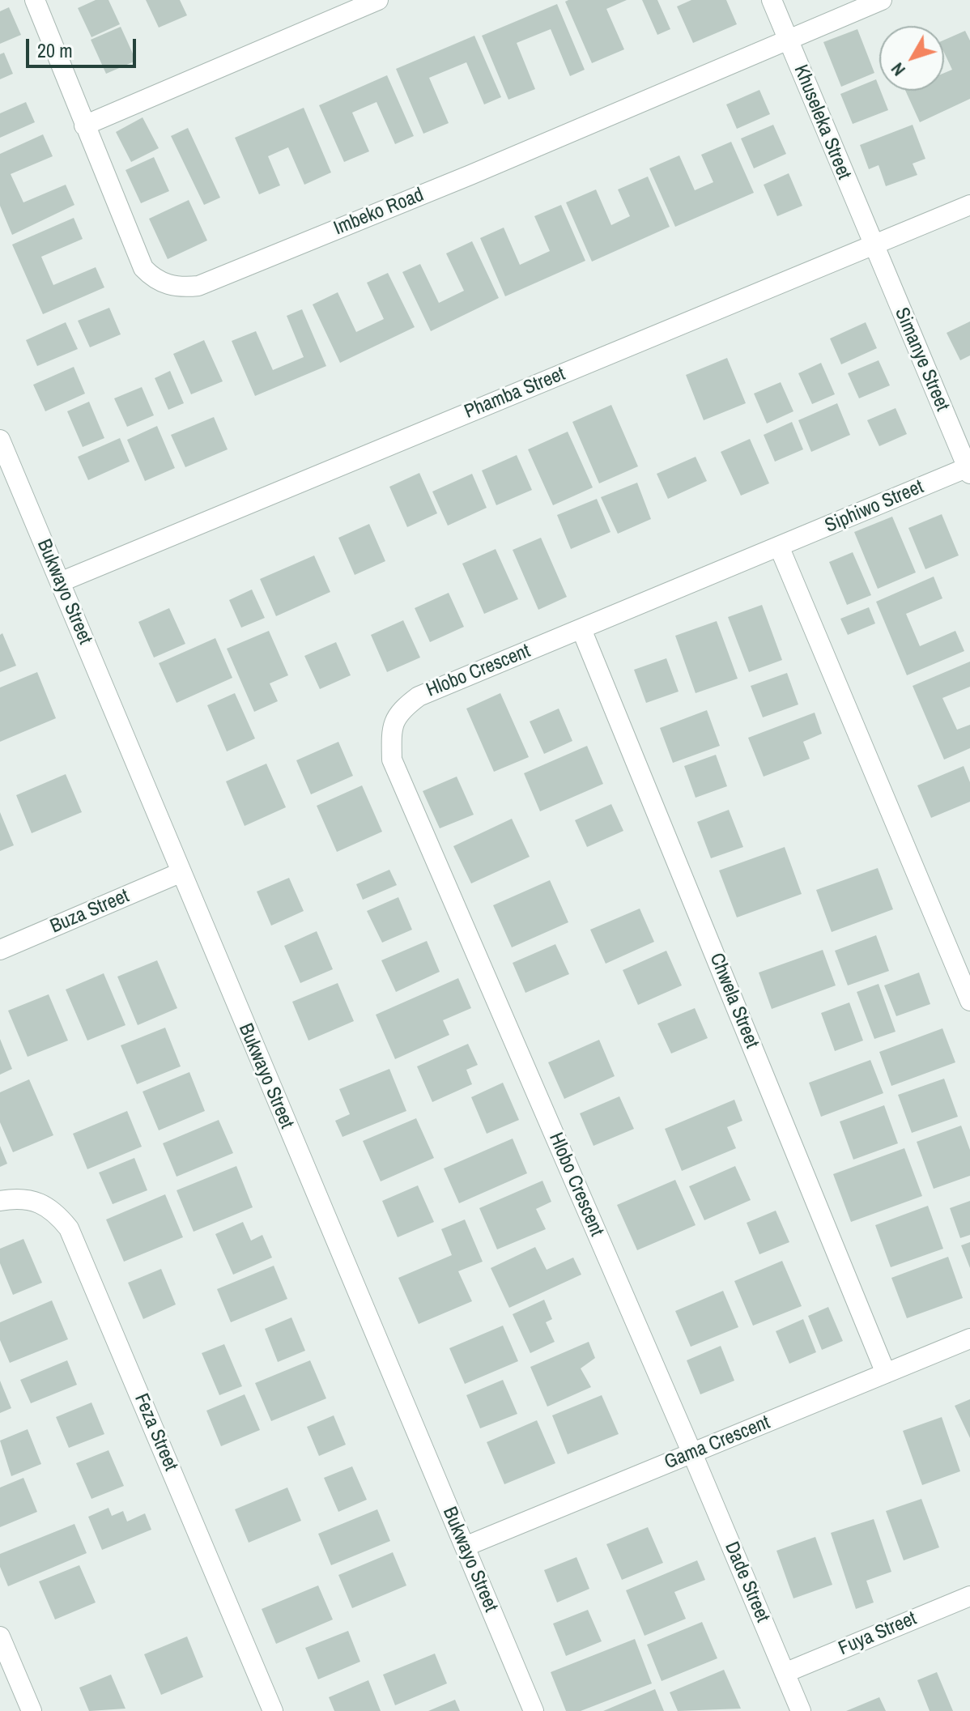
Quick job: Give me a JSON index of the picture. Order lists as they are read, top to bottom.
{
  "streets": {
    "street": [
      "Khuseleka Street",
      "Imbeko Road",
      "Simanye Street",
      "Phamba Street",
      "Siphiwo Street",
      "Bukwayo Street",
      "Hlobo Crescent",
      "Buza Street",
      "Chwela Street",
      "Feza Street",
      "Gama Crescent",
      "Dade Street",
      "Fuya Street"
    ]
  },
  "crossings": [
    ["Khuseleka Street", "Imbeko Road"],
    ["Khuseleka Street", "Simanye Street"],
    ["Khuseleka Street", "Phamba Street"],
    ["Simanye Street", "Phamba Street"],
    ["Simanye Street", "Siphiwo Street"],
    ["Phamba Street", "Bukwayo Street"],
    ["Siphiwo Street", "Hlobo Crescent"],
    ["Bukwayo Street", "Buza Street"],
    ["Bukwayo Street", "Gama Crescent"],
    ["Hlobo Crescent", "Chwela Street"],
    ["Hlobo Crescent", "Gama Crescent"],
    ["Hlobo Crescent", "Dade Street"],
    ["Chwela Street", "Gama Crescent"],
    ["Gama Crescent", "Dade Street"],
    ["Dade Street", "Fuya Street"]
  ],
  "scale_bar": "20 m",
  "north": "bottom left"
}
